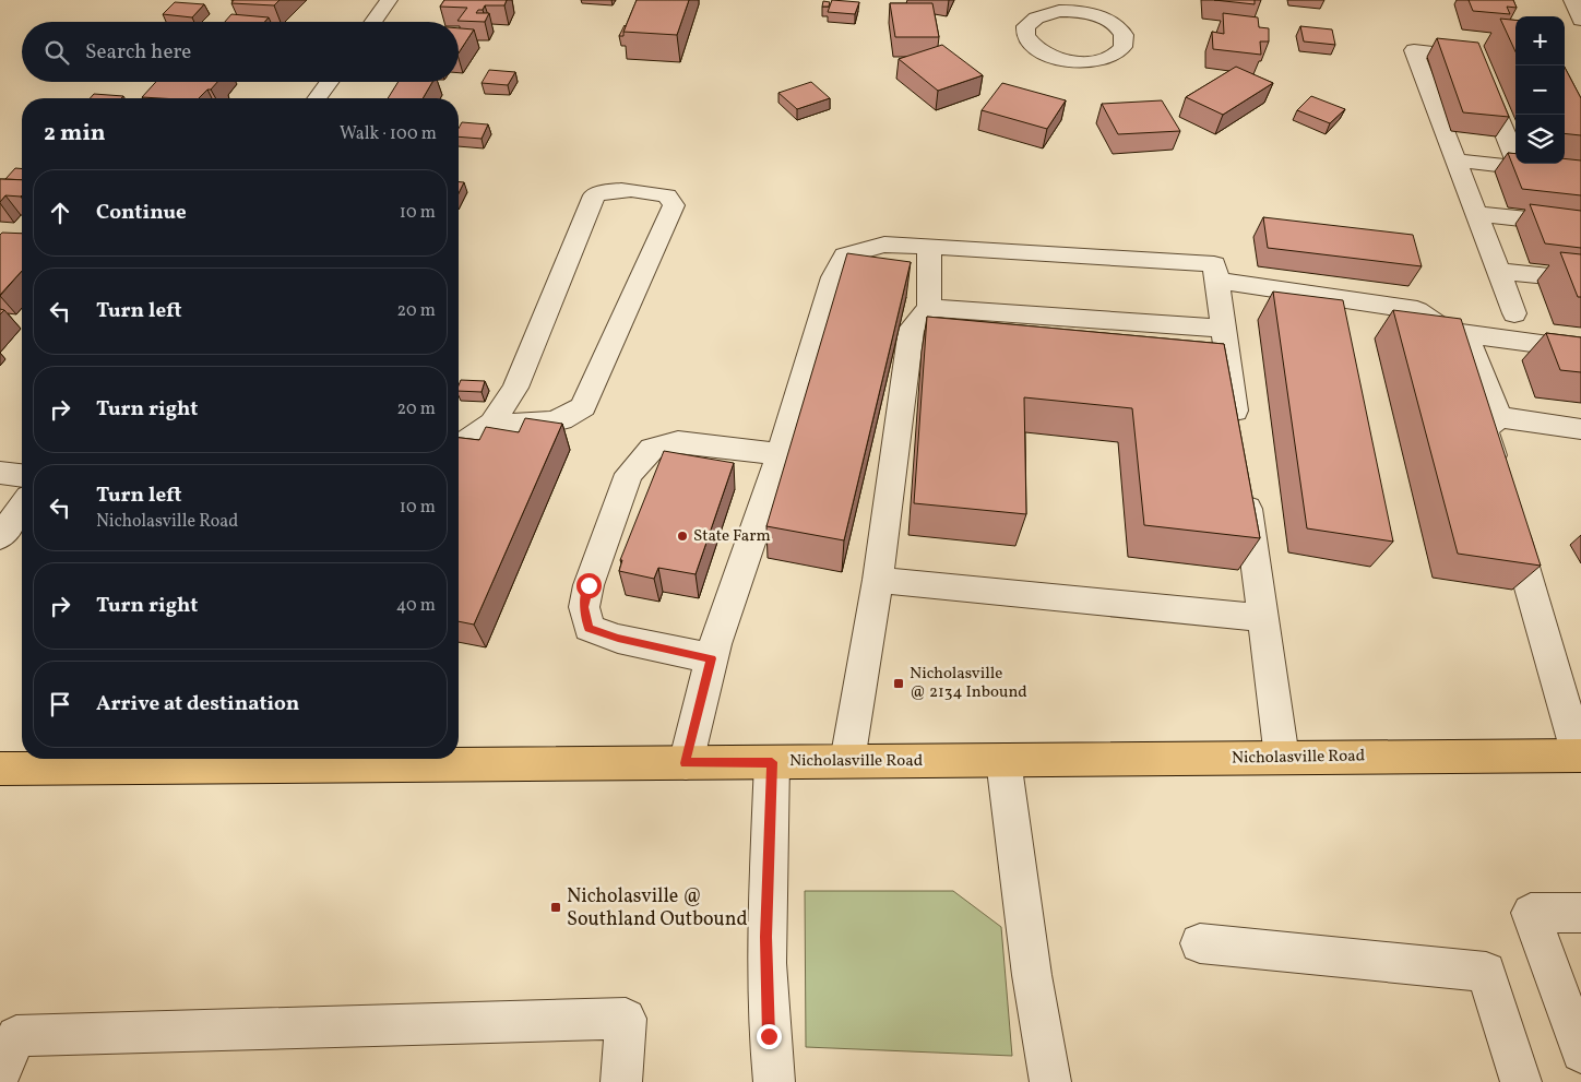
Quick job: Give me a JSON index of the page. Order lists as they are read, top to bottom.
{
  "streets": {
    "main road": ["Nicholasville Road"]
  },
  "places": {
    "other": ["State Farm"],
    "transit": ["Nicholasville @ 2134 Inbound", "Nicholasville @ Southland Outbound"]
  },
  "page": {
    "map_buttons": ["+", "−"],
    "search": "Search here",
    "heading": ["2 min", "Walk · 100 m"],
    "list": [
      ["Continue", "10 m"],
      ["Turn left", "20 m"],
      ["Turn right", "20 m"],
      ["Turn left", "Nicholasville Road", "10 m"],
      ["Turn right", "40 m"],
      "Arrive at destination"
    ]
  }
}
